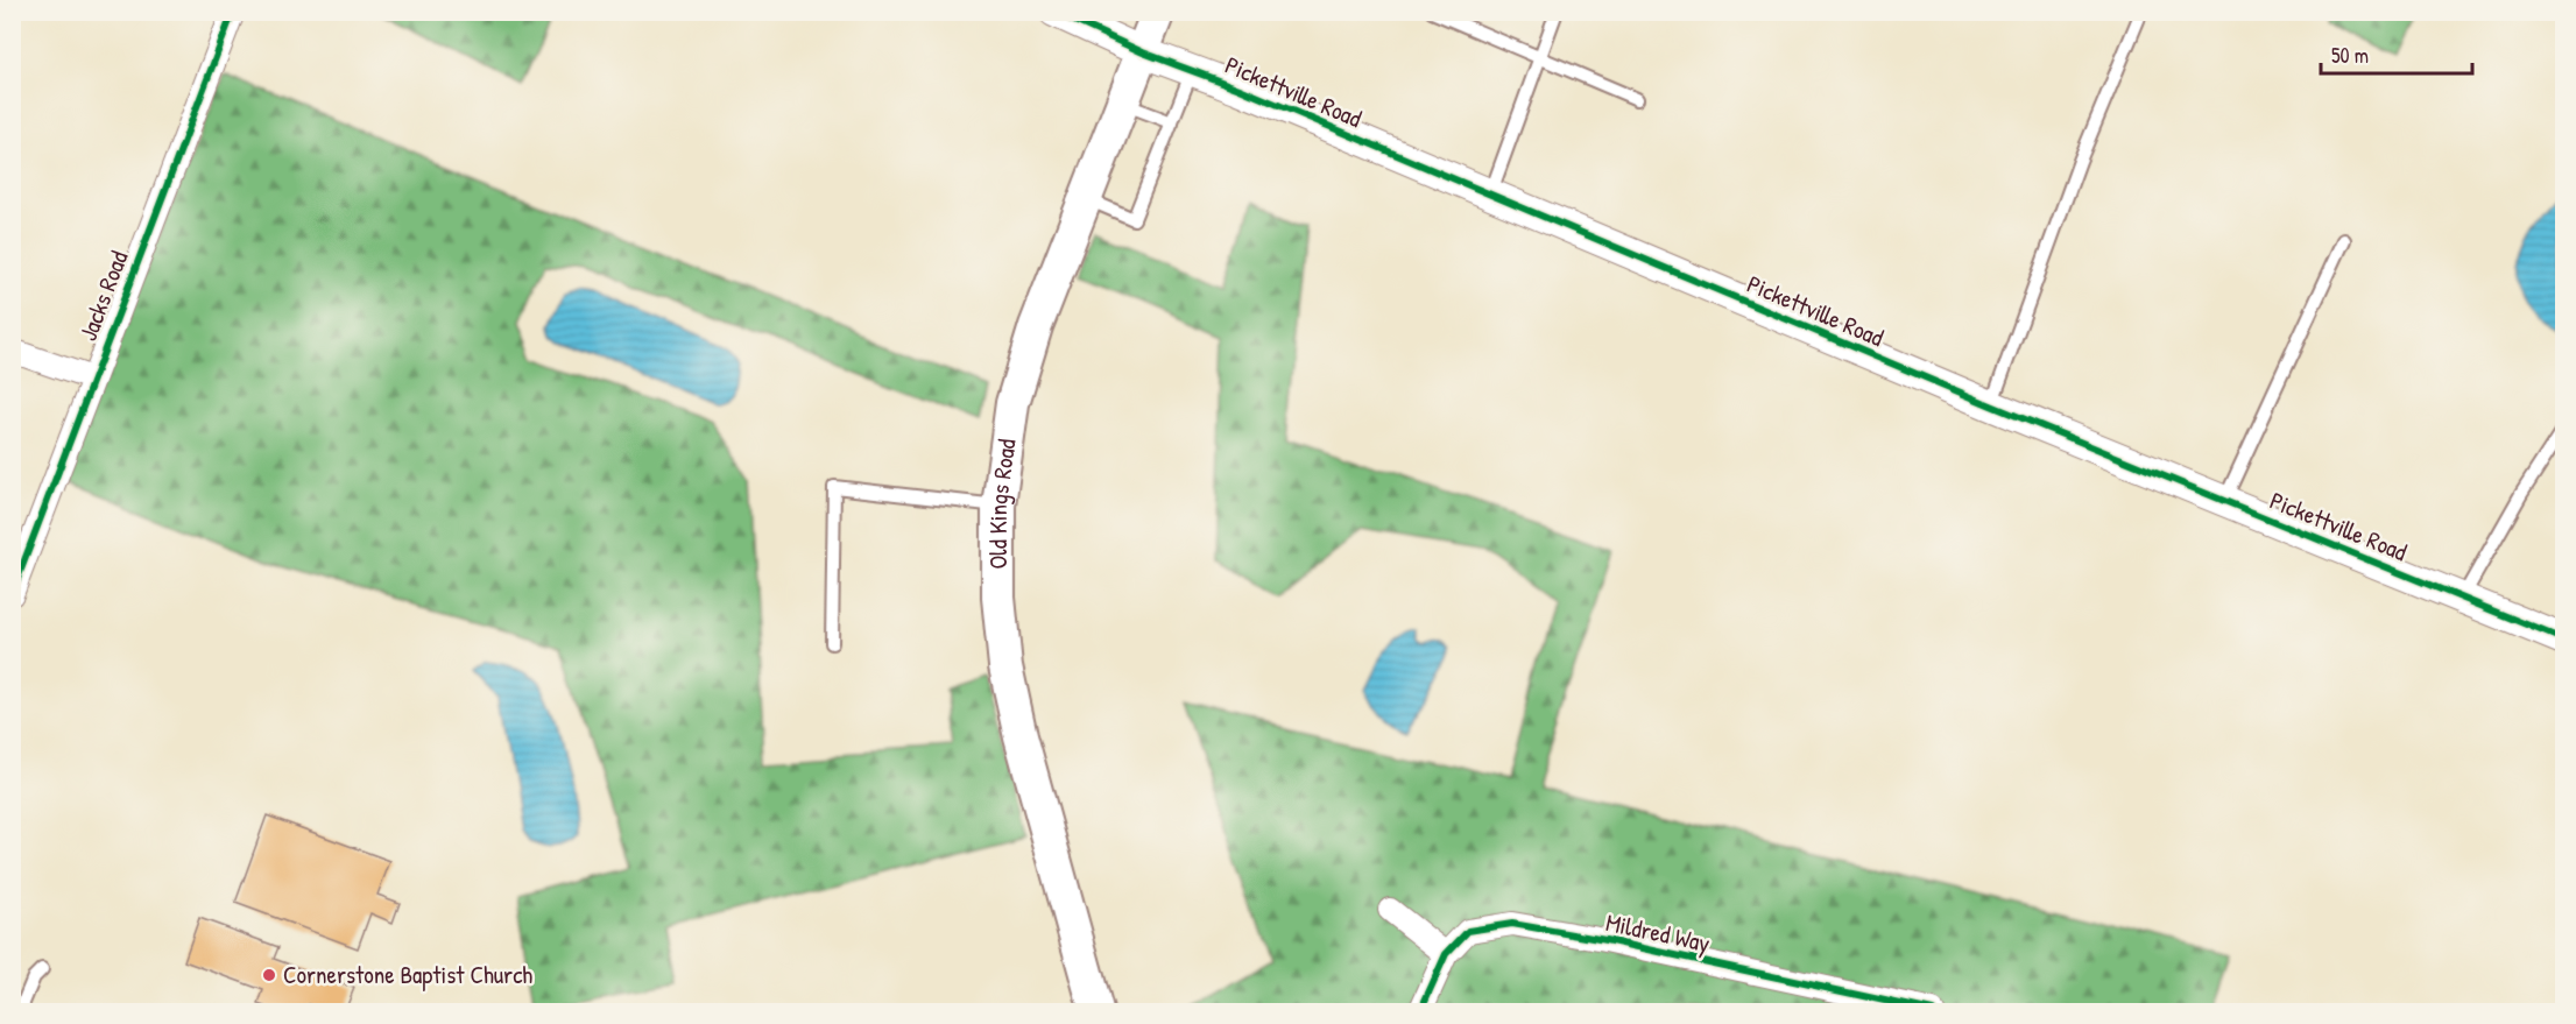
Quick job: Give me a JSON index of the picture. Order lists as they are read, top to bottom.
{
  "streets": {
    "main road": ["Old Kings Road"],
    "street": ["Pickettville Road", "Jacks Road", "Mildred Way"]
  },
  "crossings": [
    ["Pickettville Road", "Old Kings Road"]
  ],
  "places": ["Cornerstone Baptist Church"],
  "scale_bar": "50 m"
}
